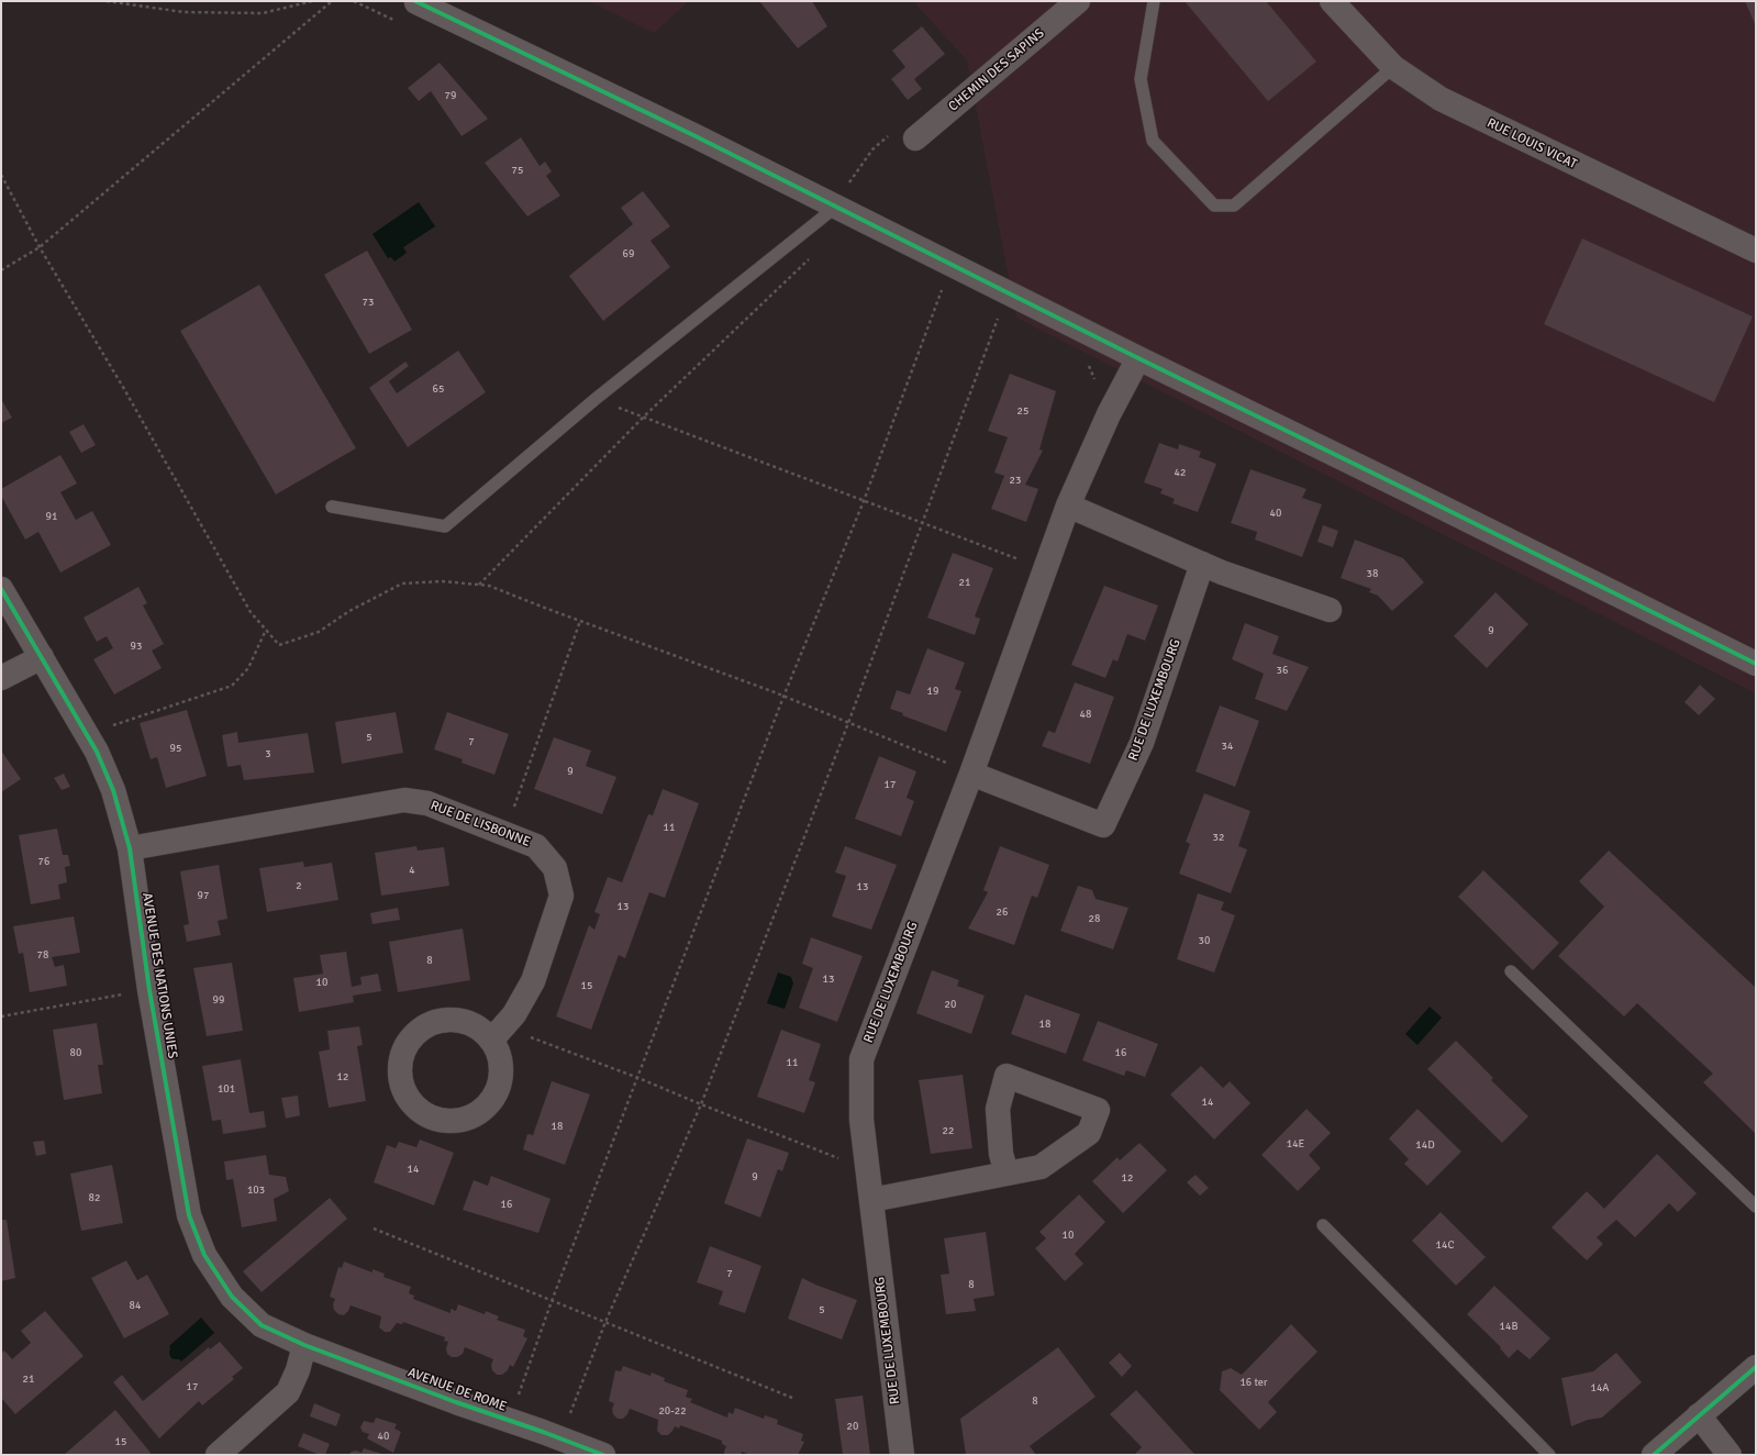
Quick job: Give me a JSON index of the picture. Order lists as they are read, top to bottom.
{
  "streets": {
    "street": [
      "CHEMIN DES SAPINS",
      "RUE LOUIS VICAT",
      "RUE DE LUXEMBOURG",
      "RUE DE LISBONNE",
      "AVENUE DES NATIONS UNIES",
      "AVENUE DE ROME"
    ]
  },
  "crossings": [
    ["RUE DE LISBONNE", "AVENUE DES NATIONS UNIES"],
    ["AVENUE DES NATIONS UNIES", "AVENUE DE ROME"]
  ],
  "house_numbers": [
    "79",
    "75",
    "69",
    "73",
    "65",
    "25",
    "42",
    "23",
    "40",
    "91",
    "38",
    "21",
    "9",
    "93",
    "36",
    "19",
    "48",
    "5",
    "7",
    "34",
    "95",
    "3",
    "9",
    "17",
    "11",
    "32",
    "76",
    "4",
    "2",
    "13",
    "97",
    "13",
    "26",
    "28",
    "30",
    "78",
    "8",
    "13",
    "10",
    "15",
    "99",
    "20",
    "18",
    "80",
    "16",
    "11",
    "12",
    "101",
    "14",
    "18",
    "22",
    "14E",
    "14D",
    "14",
    "9",
    "12",
    "103",
    "82",
    "16",
    "10",
    "14C",
    "7",
    "8",
    "84",
    "5",
    "14B",
    "21",
    "16 ter",
    "17",
    "14A",
    "8",
    "20-22",
    "20",
    "40",
    "15"
  ]
}
